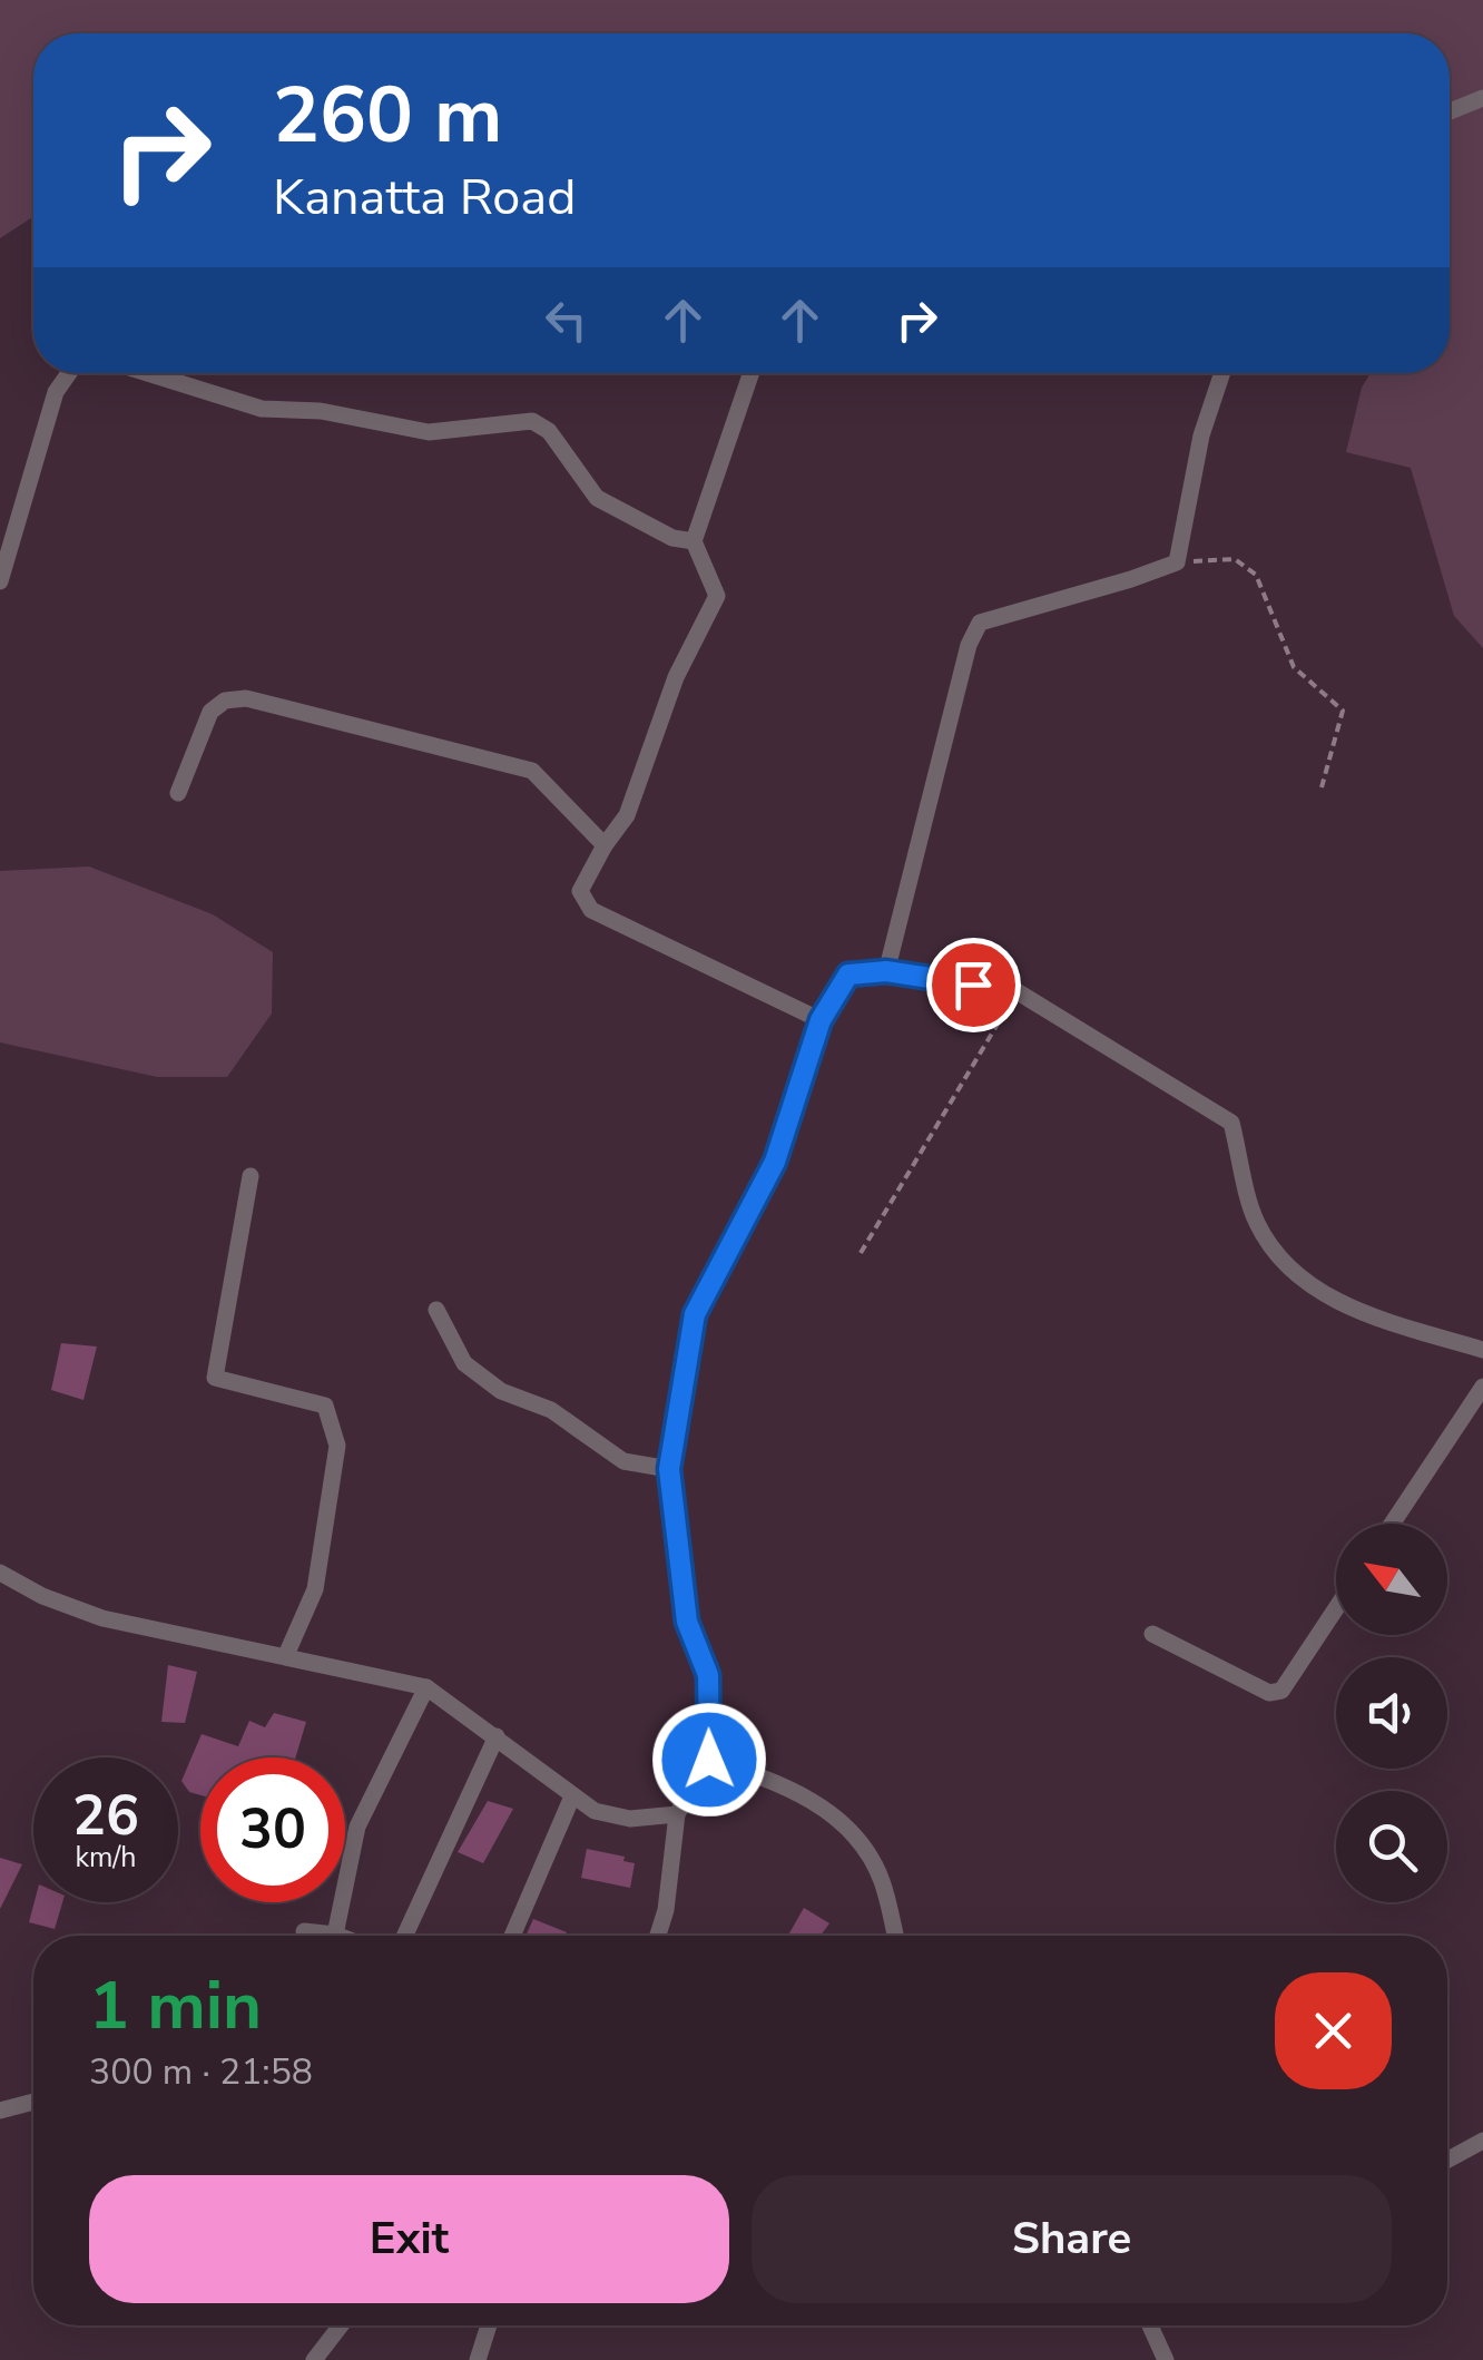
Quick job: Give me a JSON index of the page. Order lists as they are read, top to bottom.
{
  "north": "top left",
  "page": {
    "turn": ["260 m", "Kanatta Road"],
    "speed": "26 km/h",
    "limit": "30",
    "heading": ["1 min", "300 m · 21:58"],
    "buttons": ["Exit", "Share"]
  }
}
